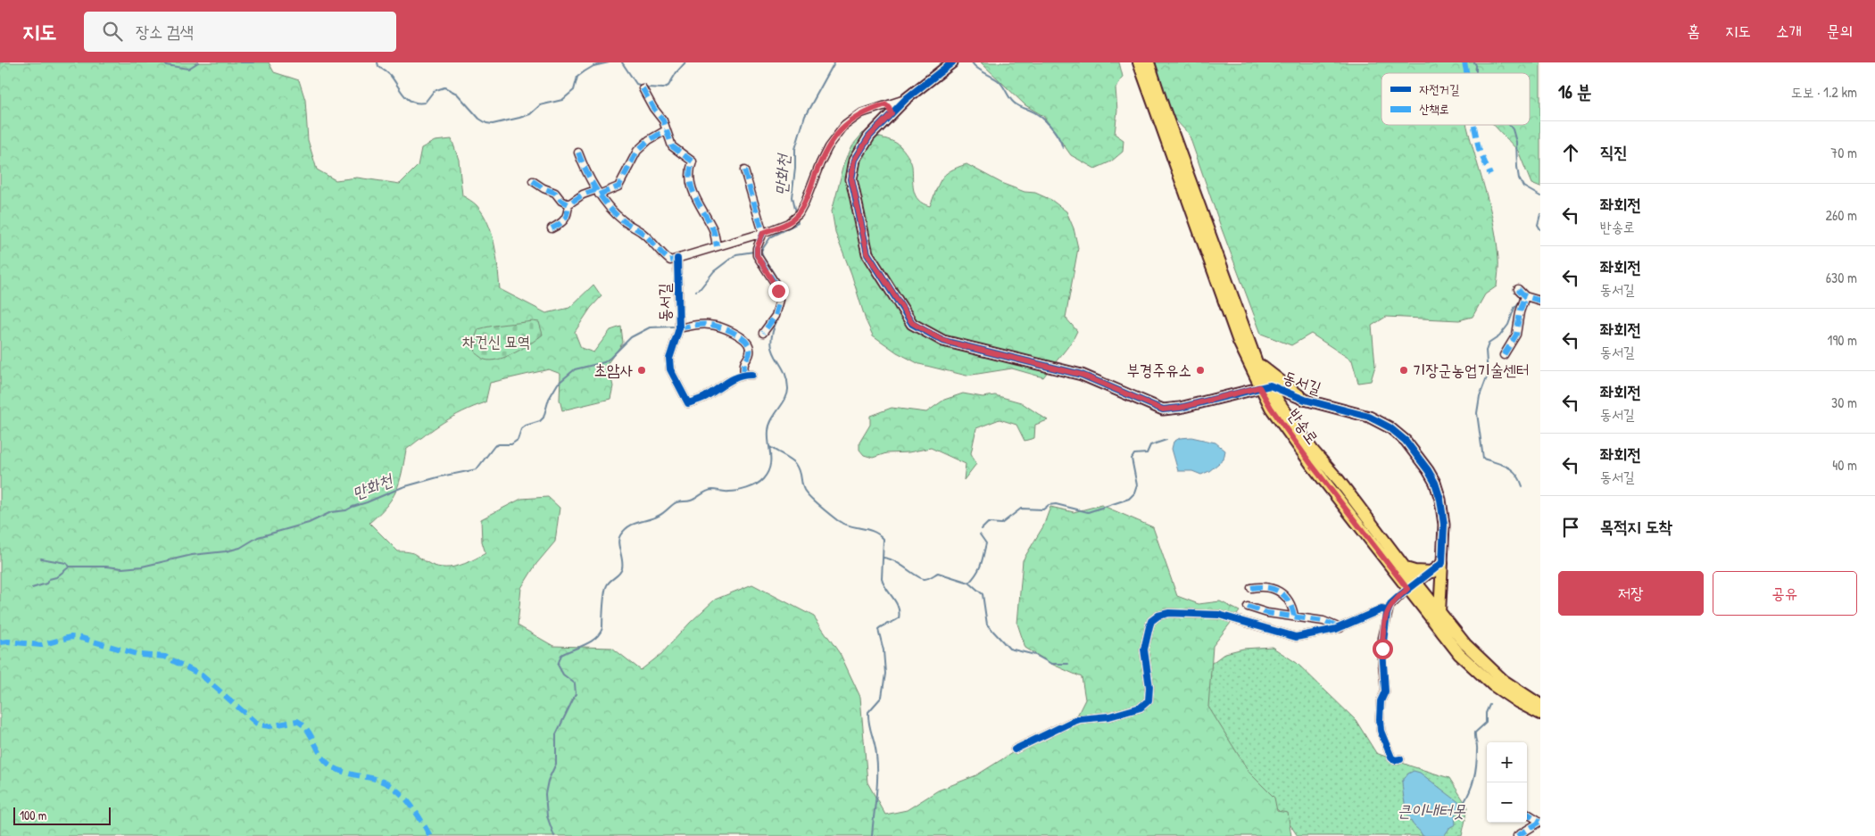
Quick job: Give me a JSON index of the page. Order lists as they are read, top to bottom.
{
  "streets": {
    "main road": ["반송로"],
    "street": ["동서길"]
  },
  "crossings": [
    ["동서길", "반송로"]
  ],
  "water": ["만화천", "큰이내터못"],
  "parks": ["차건신 묘역"],
  "places": ["초암사", "부경주유소", "기장군농업기술센터"],
  "legend": ["자전거길", "산책로"],
  "scale_bar": "100 m",
  "page": {
    "header": "지도",
    "search": "장소 검색",
    "nav": [
      "홈",
      "지도",
      "소개",
      "문의"
    ],
    "heading": ["16 분", "도보 · 1.2 km"],
    "list": [
      ["직진", "70 m"],
      ["좌회전", "반송로", "260 m"],
      ["좌회전", "동서길", "630 m"],
      ["좌회전", "동서길", "190 m"],
      ["좌회전", "동서길", "30 m"],
      ["좌회전", "동서길", "40 m"],
      "목적지 도착"
    ],
    "buttons": ["저장", "공유"],
    "map_buttons": ["+", "−"],
    "scale": "100 m"
  }
}
